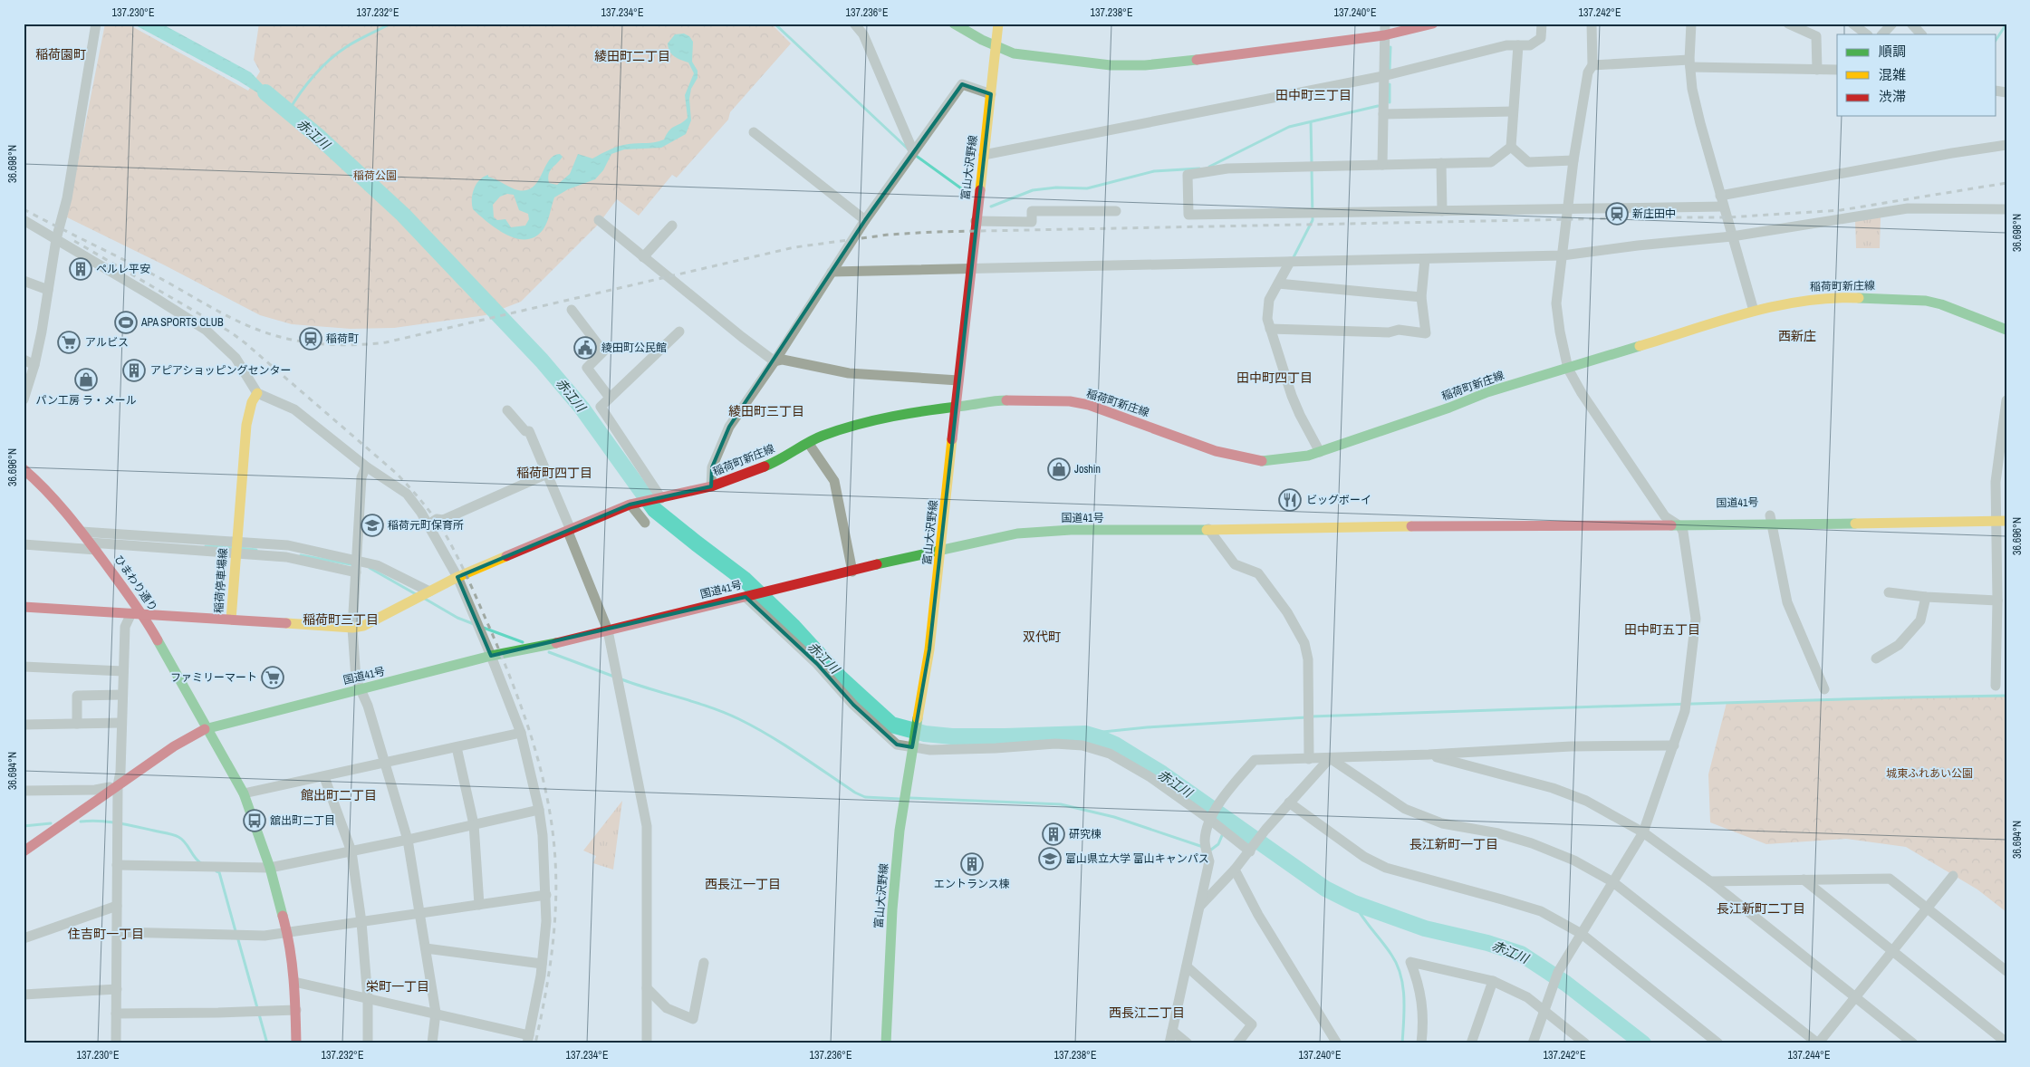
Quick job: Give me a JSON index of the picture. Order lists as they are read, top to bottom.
{
  "streets": {
    "main road": [
      "富山大沢野線",
      "稲荷町新庄線",
      "国道41号",
      "稲荷停車場線",
      "ひまわり通り"
    ]
  },
  "crossings": [
    ["富山大沢野線", "稲荷町新庄線"],
    ["富山大沢野線", "国道41号"],
    ["稲荷町新庄線", "稲荷停車場線"],
    ["国道41号", "ひまわり通り"],
    ["稲荷停車場線", "ひまわり通り"]
  ],
  "districts": [
    "稲荷園町",
    "綾田町二丁目",
    "田中町三丁目",
    "西新庄",
    "田中町四丁目",
    "綾田町三丁目",
    "稲荷町四丁目",
    "稲荷町三丁目",
    "田中町五丁目",
    "双代町",
    "館出町二丁目",
    "長江新町一丁目",
    "西長江一丁目",
    "長江新町二丁目",
    "住吉町一丁目",
    "栄町一丁目",
    "西長江二丁目"
  ],
  "water": ["赤江川"],
  "parks": ["稲荷公園", "城東ふれあい公園"],
  "places": {
    "station": ["新庄田中", "稲荷町"],
    "building": [
      "ペルレ平安",
      "アピアショッピングセンター",
      "研究棟",
      "エントランス棟"
    ],
    "sports": ["APA SPORTS CLUB"],
    "supermarket": ["アルビス", "ファミリーマート"],
    "public building": ["綾田町公民館"],
    "shop": ["パン工房 ラ・メール", "Joshin"],
    "restaurant": ["ビッグボーイ"],
    "school or university": ["稲荷元町保育所", "富山県立大学 富山キャンパス"],
    "bus stop": ["舘出町二丁目"]
  },
  "legend": ["順調", "混雑", "渋滞"],
  "coordinates": [
    "137.230°E",
    "137.232°E",
    "137.234°E",
    "137.236°E",
    "137.238°E",
    "137.240°E",
    "137.242°E",
    "36.698°N",
    "36.696°N",
    "36.694°N",
    "137.244°E"
  ]
}
